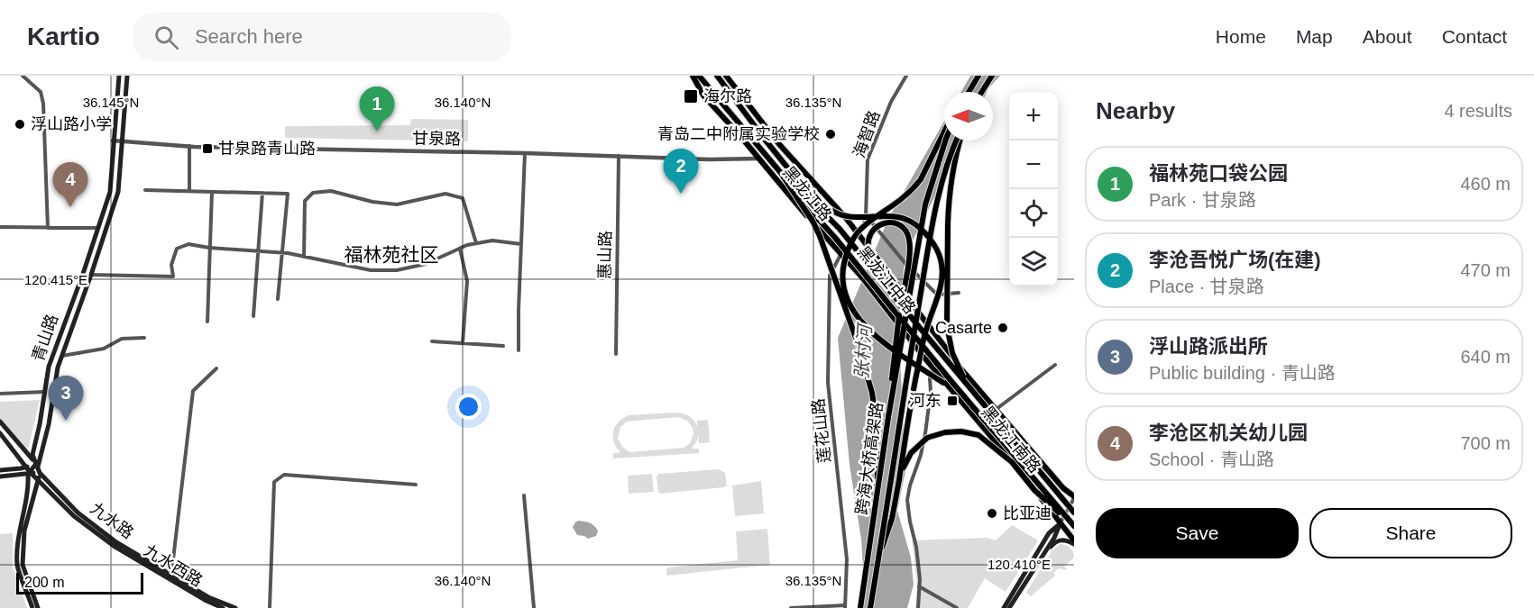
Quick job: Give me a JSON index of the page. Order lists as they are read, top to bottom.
{
  "streets": {
    "highway": [
      "黑龙江路",
      "黑龙江中路",
      "黑龙江南路",
      "跨海大桥高架路"
    ],
    "main road": ["青山路", "九水路", "九水西路"],
    "street": [
      "海智路",
      "甘泉路",
      "惠山路",
      "莲花山路"
    ]
  },
  "crossings": [
    ["海智路", "黑龙江中路"],
    ["海智路", "莲花山路"],
    ["甘泉路", "黑龙江路"],
    ["甘泉路", "惠山路"],
    ["甘泉路", "青山路"],
    ["黑龙江路", "黑龙江中路"],
    ["黑龙江路", "莲花山路"],
    ["黑龙江中路", "莲花山路"],
    ["黑龙江中路", "黑龙江南路"],
    ["青山路", "九水路"]
  ],
  "districts": ["福林苑社区"],
  "water": ["张村河"],
  "places": {
    "transit": ["海尔路", "甘泉路青山路", "河东"],
    "other": [
      "浮山路小学",
      "青岛二中附属实验学校",
      "Casarte",
      "比亚迪"
    ]
  },
  "scale_bar": "200 m",
  "north": "left",
  "page": {
    "header": "Kartio",
    "search": "Search here",
    "nav": [
      "Home",
      "Map",
      "About",
      "Contact"
    ],
    "heading": ["Nearby", "4 results"],
    "pins": [
      "1",
      "2",
      "4",
      "3"
    ],
    "map_buttons": ["+", "−"],
    "list": [
      {
        "mark": "1",
        "name": "福林苑口袋公园",
        "note": "Park · 甘泉路",
        "value": "460 m"
      },
      {
        "mark": "2",
        "name": "李沧吾悦广场(在建)",
        "note": "Place · 甘泉路",
        "value": "470 m"
      },
      {
        "mark": "3",
        "name": "浮山路派出所",
        "note": "Public building · 青山路",
        "value": "640 m"
      },
      {
        "mark": "4",
        "name": "李沧区机关幼儿园",
        "note": "School · 青山路",
        "value": "700 m"
      }
    ],
    "buttons": ["Save", "Share"],
    "scale": "200 m"
  },
  "coordinates": [
    "36.145°N",
    "36.140°N",
    "36.135°N",
    "120.415°E",
    "120.410°E"
  ]
}
